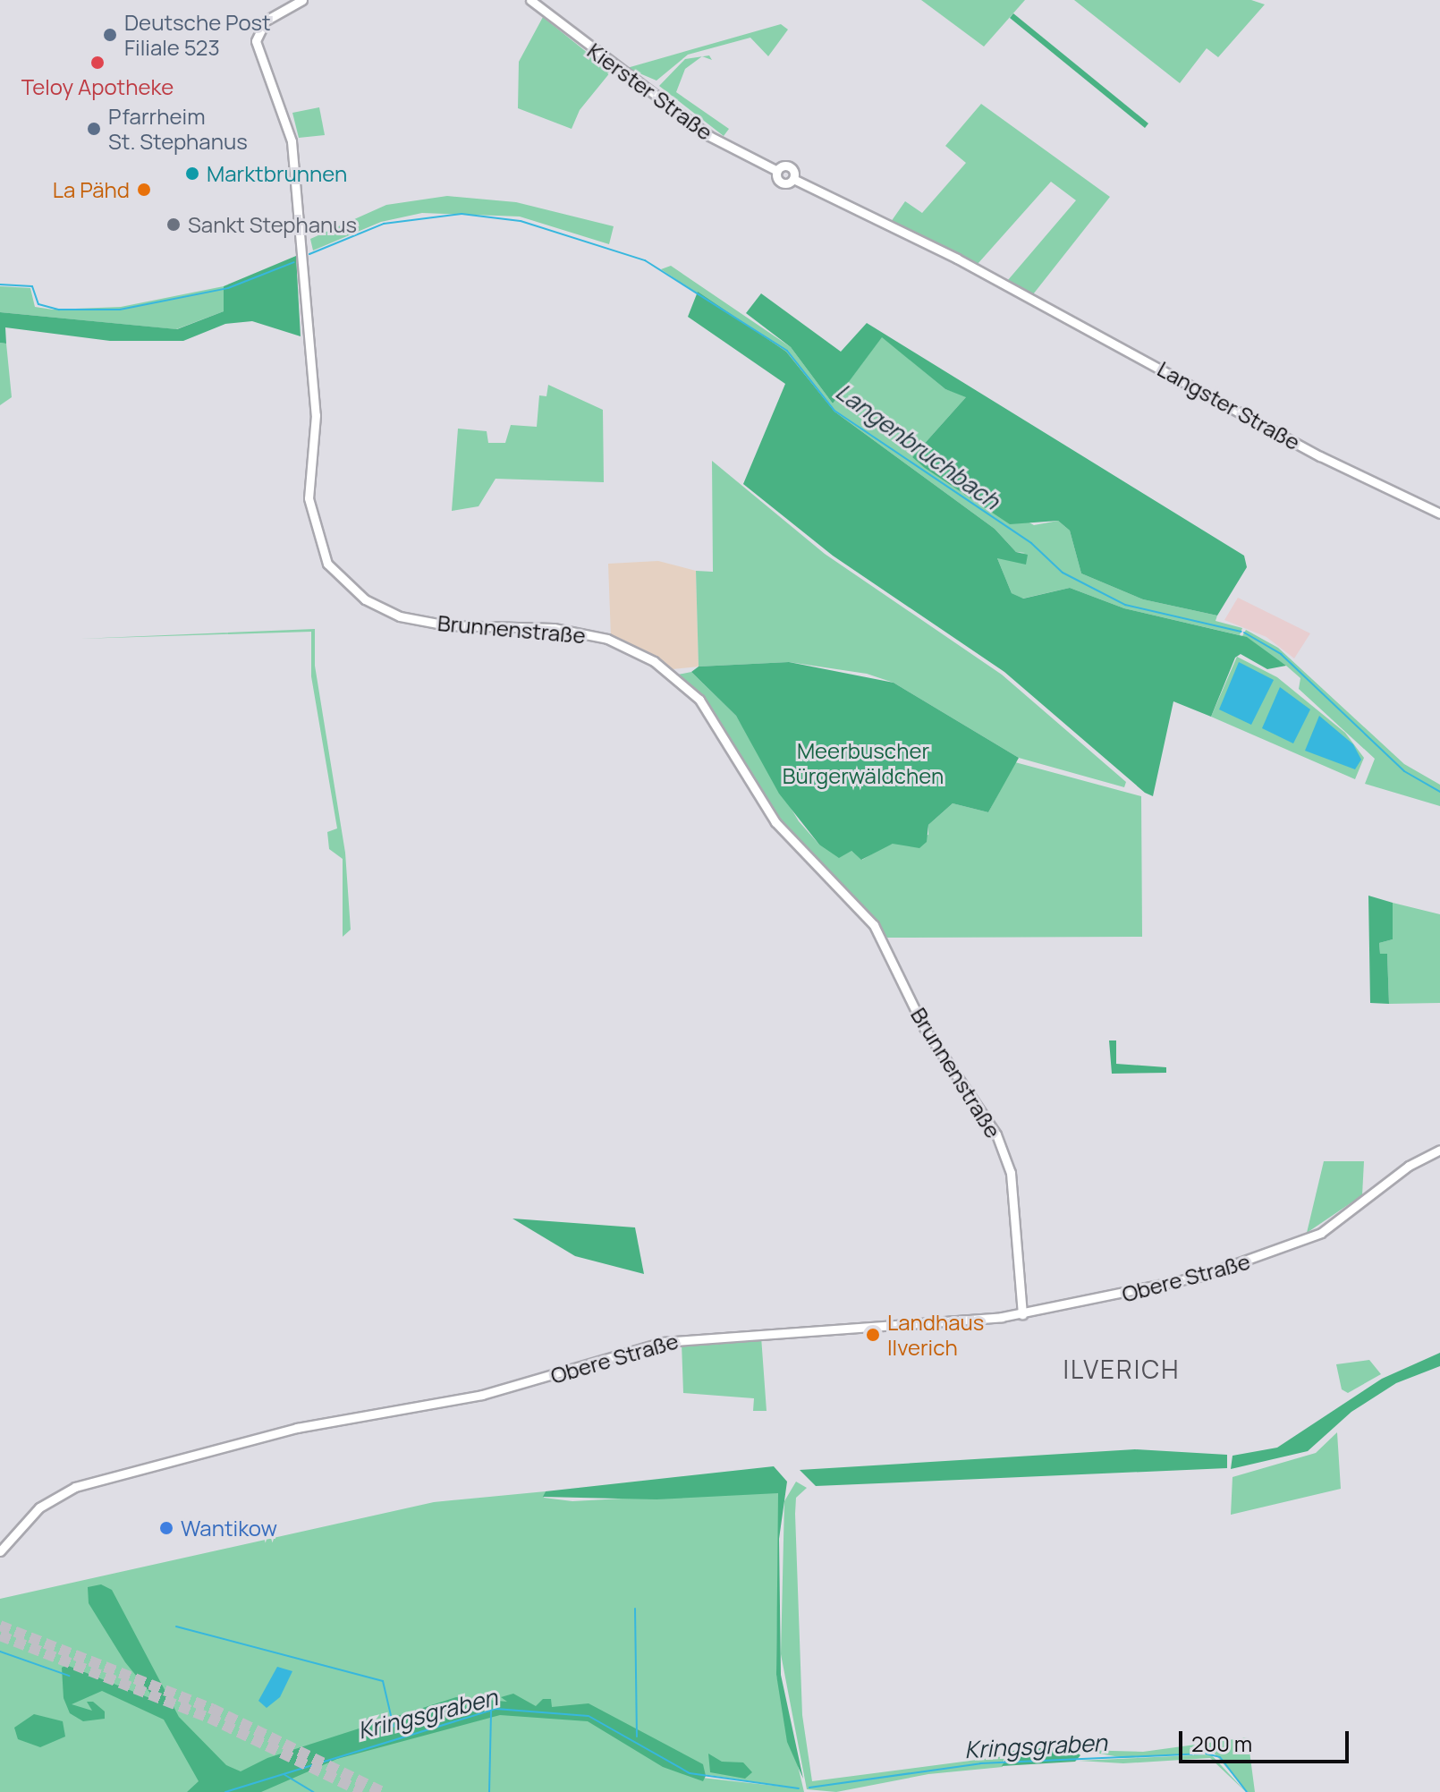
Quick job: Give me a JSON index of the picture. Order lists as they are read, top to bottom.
{
  "streets": {
    "street": [
      "Kierster Straße",
      "Langster Straße",
      "Brunnenstraße",
      "Obere Straße"
    ]
  },
  "crossings": [
    ["Kierster Straße", "Langster Straße"],
    ["Brunnenstraße", "Obere Straße"]
  ],
  "districts": ["ILVERICH"],
  "water": ["Langenbruchbach", "Kringsgraben"],
  "parks": ["Meerbuscher Bürgerwäldchen"],
  "places": [
    "Deutsche Post Filiale 523",
    "Teloy Apotheke",
    "Pfarrheim St. Stephanus",
    "Marktbrunnen",
    "La Pähd",
    "Sankt Stephanus",
    "Landhaus Ilverich",
    "Wantikow"
  ],
  "scale_bar": "200 m"
}
